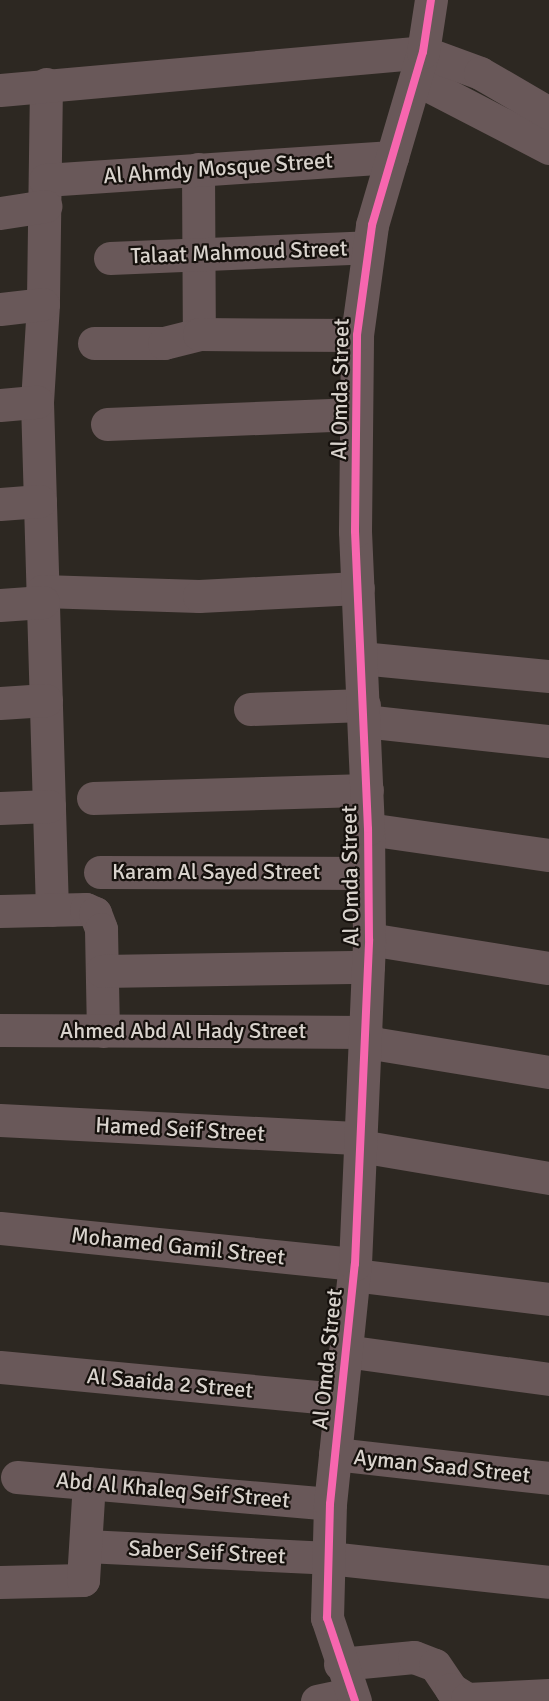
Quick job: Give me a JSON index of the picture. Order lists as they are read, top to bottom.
{
  "streets": {
    "street": [
      "Al Ahmdy Mosque Street",
      "Talaat Mahmoud Street",
      "Al Omda Street",
      "Karam Al Sayed Street",
      "Ahmed Abd Al Hady Street",
      "Hamed Seif Street",
      "Mohamed Gamil Street",
      "Al Saaida 2 Street",
      "Ayman Saad Street",
      "Abd Al Khaleq Seif Street",
      "Saber Seif Street"
    ]
  },
  "crossings": [
    ["Al Ahmdy Mosque Street", "Al Omda Street"],
    ["Talaat Mahmoud Street", "Al Omda Street"],
    ["Al Omda Street", "Karam Al Sayed Street"],
    ["Al Omda Street", "Ahmed Abd Al Hady Street"],
    ["Al Omda Street", "Hamed Seif Street"],
    ["Al Omda Street", "Mohamed Gamil Street"],
    ["Al Omda Street", "Al Saaida 2 Street"],
    ["Al Omda Street", "Ayman Saad Street"],
    ["Al Omda Street", "Abd Al Khaleq Seif Street"],
    ["Al Omda Street", "Saber Seif Street"]
  ]
}
